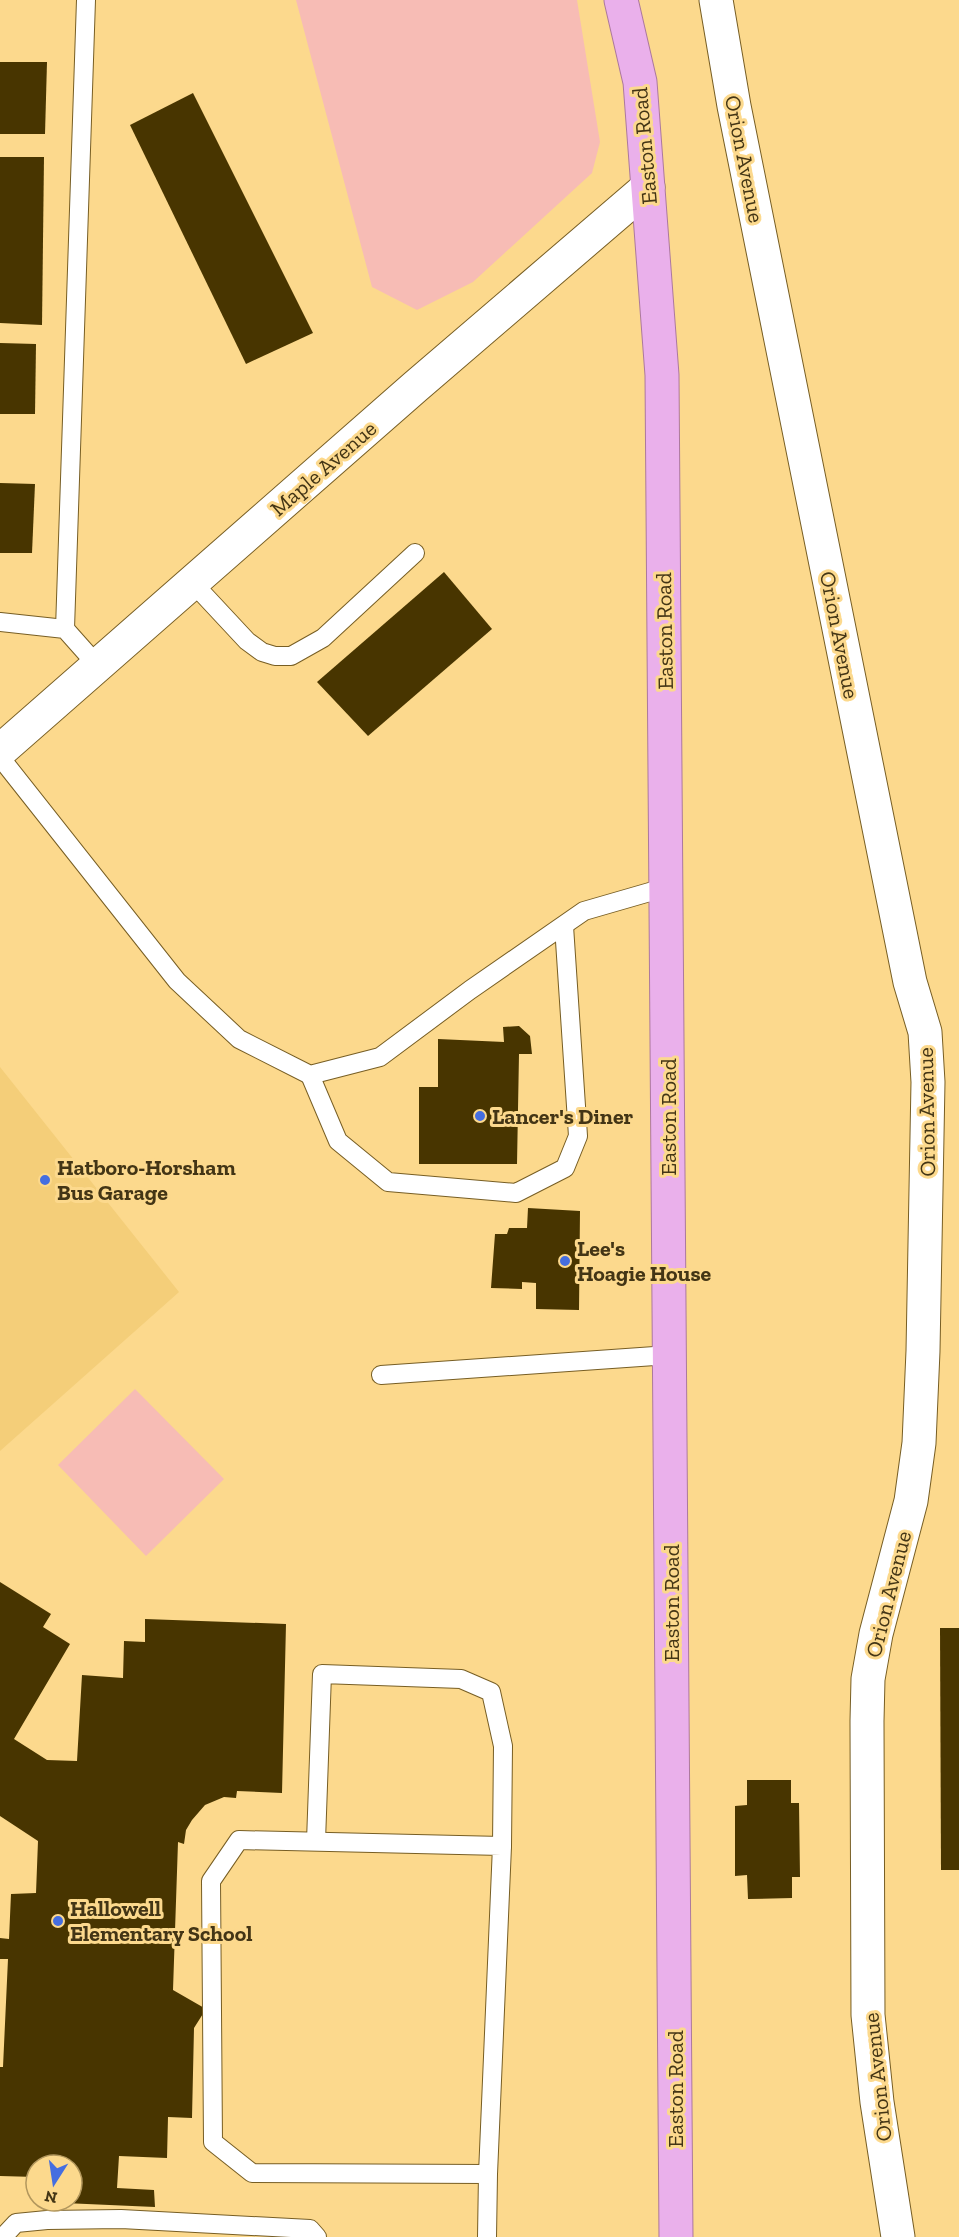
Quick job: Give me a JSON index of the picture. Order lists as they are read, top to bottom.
{
  "streets": {
    "highway": ["Easton Road"],
    "street": ["Orion Avenue", "Maple Avenue"]
  },
  "crossings": [
    ["Easton Road", "Maple Avenue"]
  ],
  "places": [
    "Lancer's Diner",
    "Hatboro-Horsham Bus Garage",
    "Lee's Hoagie House",
    "Hallowell Elementary School"
  ],
  "north": "bottom"
}
